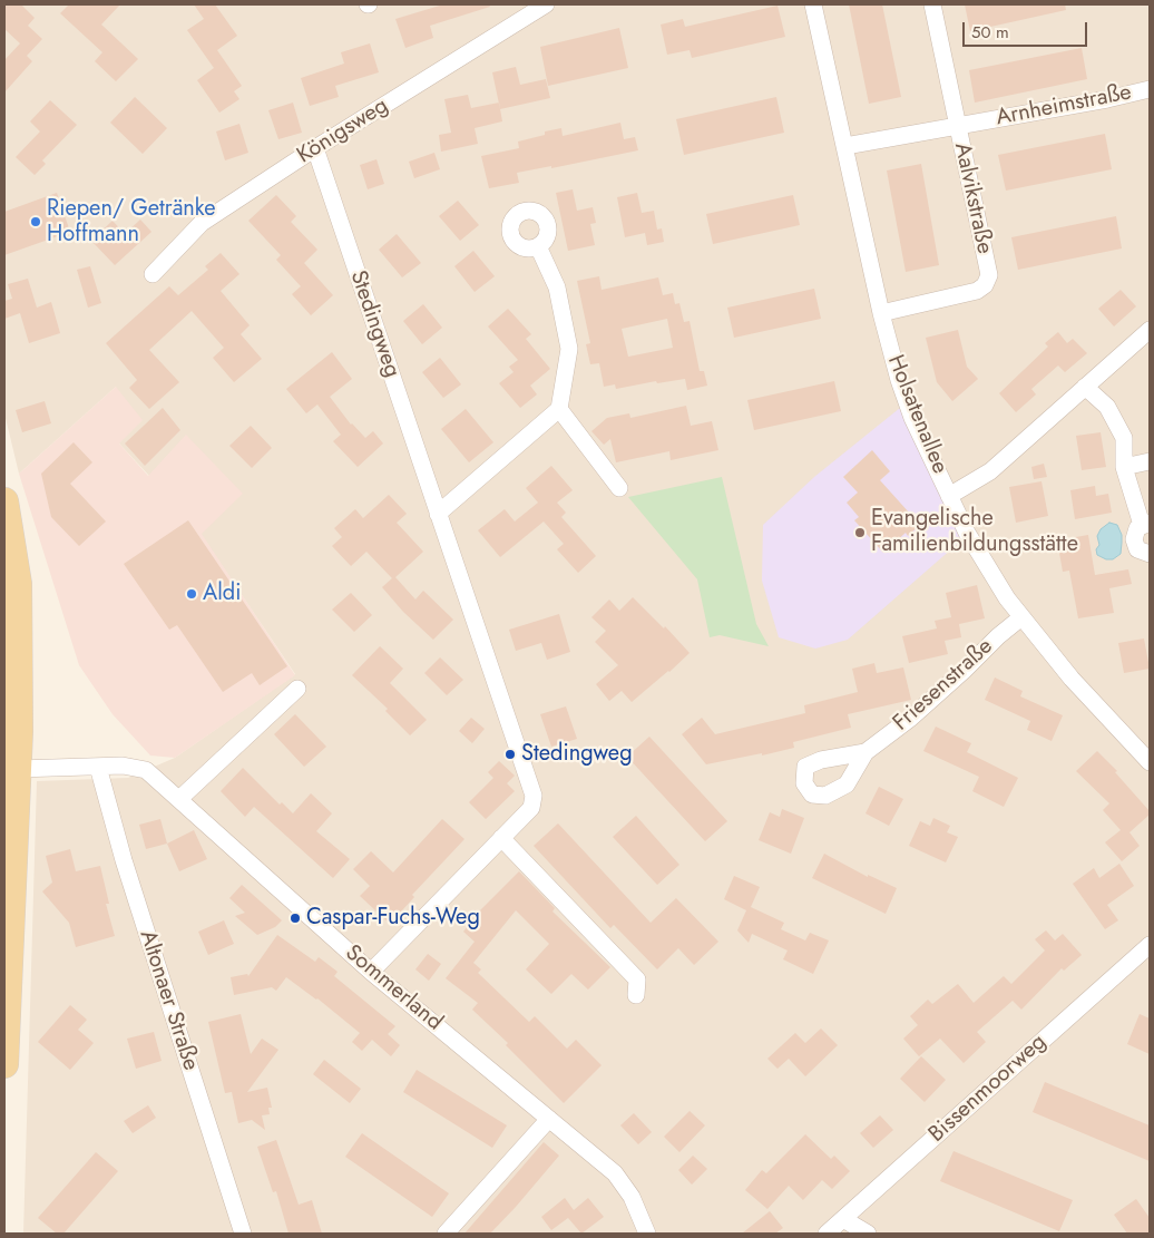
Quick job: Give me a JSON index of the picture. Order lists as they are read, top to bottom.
{
  "streets": {
    "street": [
      "Arnheimstraße",
      "Königsweg",
      "Aalvikstraße",
      "Stedingweg",
      "Holsatenallee",
      "Friesenstraße",
      "Sommerland",
      "Altonaer Straße",
      "Bissenmoorweg"
    ]
  },
  "crossings": [
    ["Arnheimstraße", "Aalvikstraße"],
    ["Arnheimstraße", "Holsatenallee"],
    ["Königsweg", "Stedingweg"],
    ["Aalvikstraße", "Holsatenallee"],
    ["Stedingweg", "Sommerland"],
    ["Holsatenallee", "Friesenstraße"],
    ["Sommerland", "Altonaer Straße"]
  ],
  "places": [
    "Riepen/ Getränke Hoffmann",
    "Evangelische Familienbildungsstätte",
    "Aldi",
    "Stedingweg",
    "Caspar-Fuchs-Weg"
  ],
  "scale_bar": "50 m"
}
